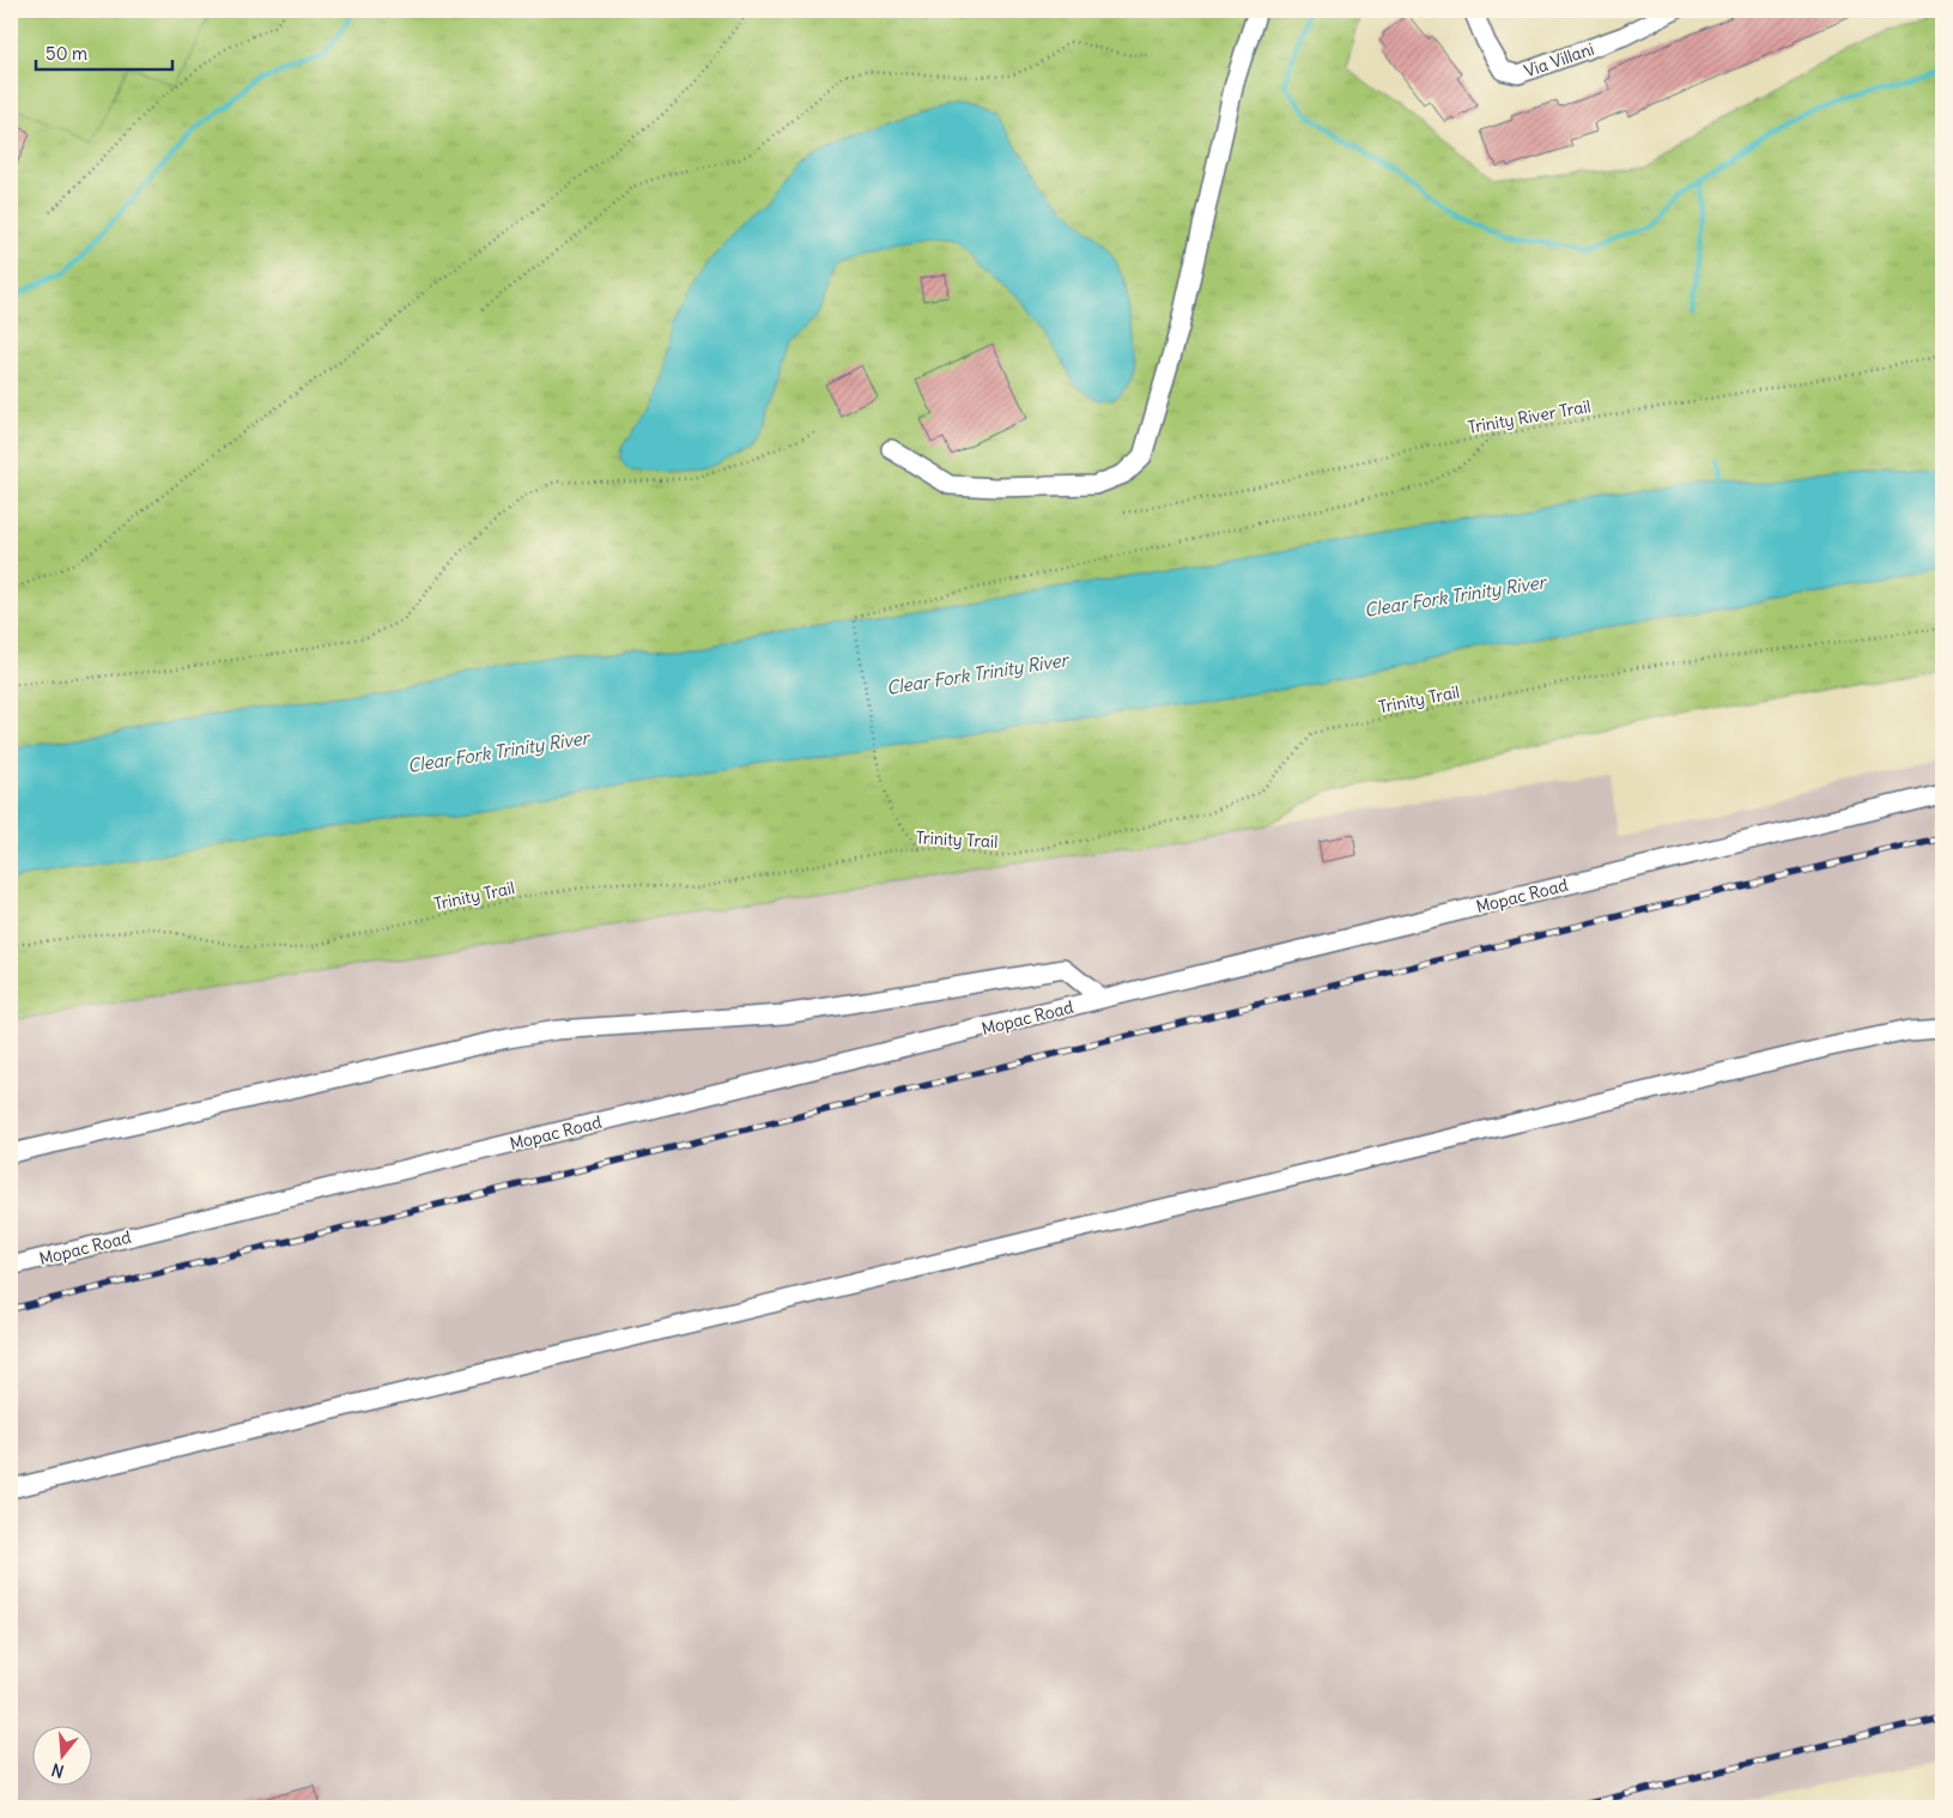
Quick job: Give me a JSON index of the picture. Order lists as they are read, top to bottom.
{
  "streets": {
    "street": ["Via Villani", "Mopac Road"],
    "path": ["Trinity River Trail", "Trinity Trail"]
  },
  "water": ["Clear Fork Trinity River"],
  "scale_bar": "50 m",
  "north": "bottom"
}
